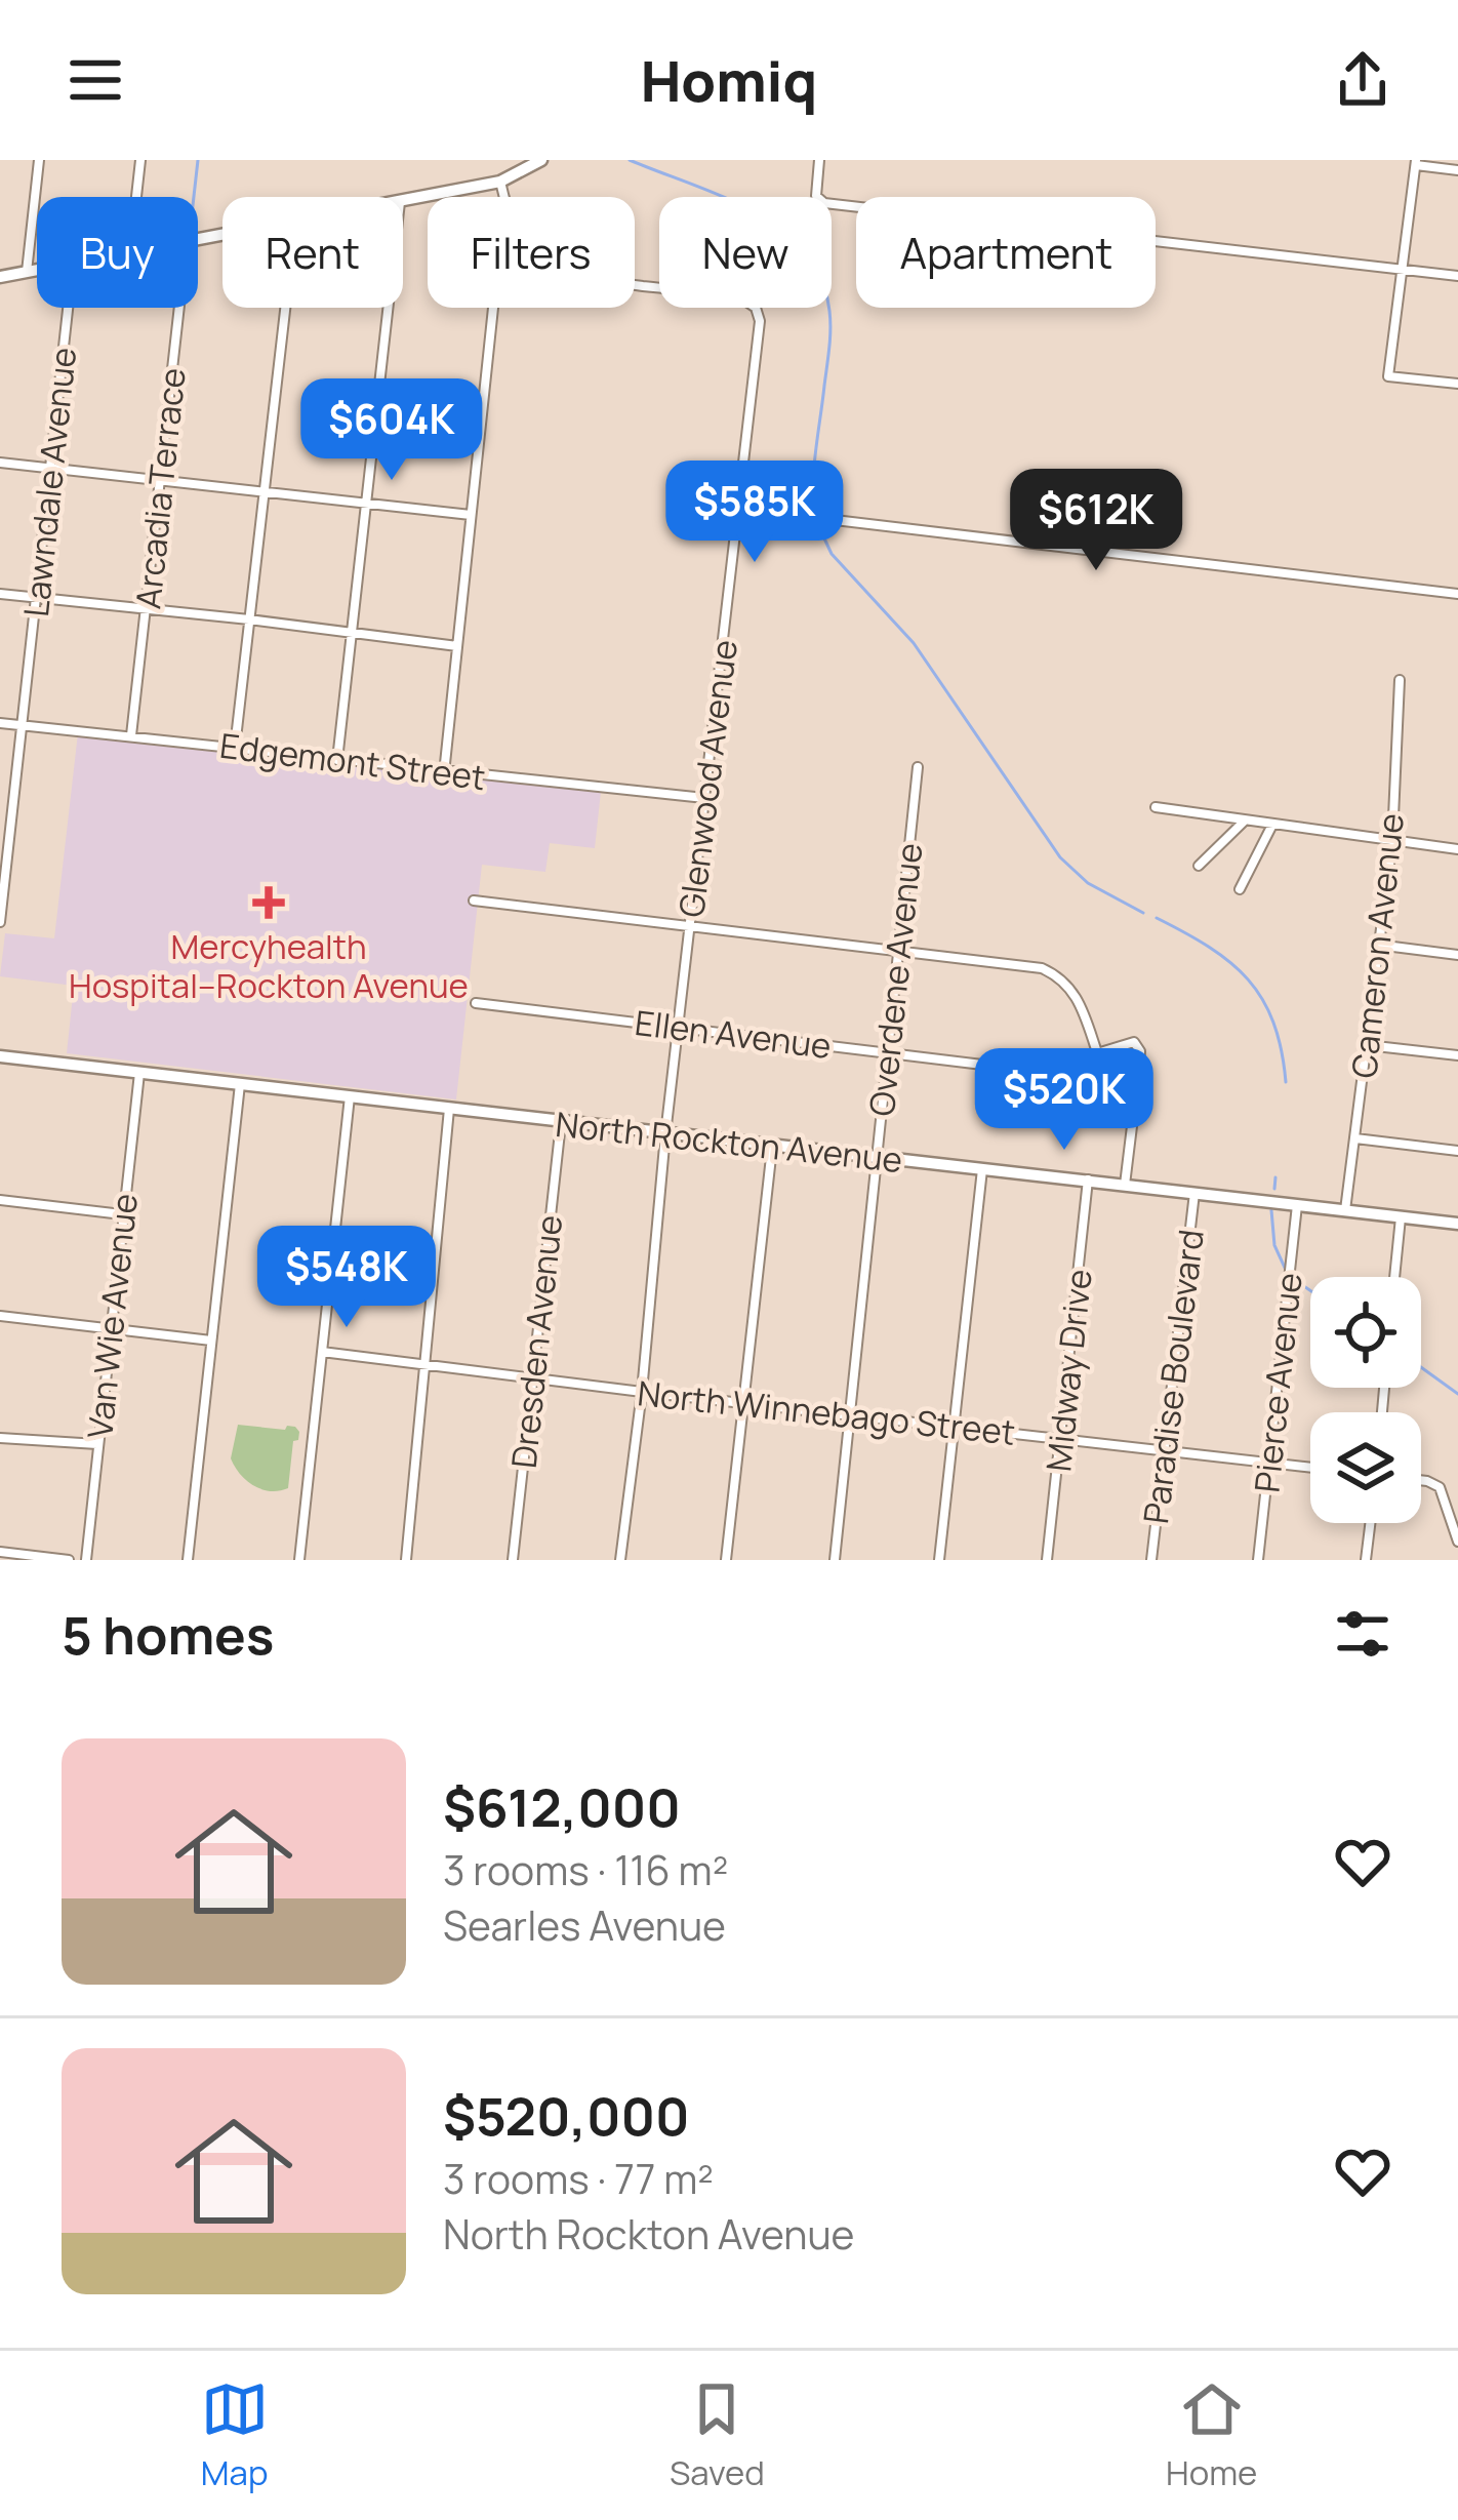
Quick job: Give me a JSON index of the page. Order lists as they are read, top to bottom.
{
  "streets": {
    "main road": ["North Rockton Avenue"],
    "street": [
      "Lawndale Avenue",
      "Arcadia Terrace",
      "Edgemont Street",
      "Glenwood Avenue",
      "Cameron Avenue",
      "Overdene Avenue",
      "Ellen Avenue",
      "Van Wie Avenue",
      "Dresden Avenue",
      "Midway Drive",
      "Paradise Boulevard",
      "Pierce Avenue",
      "North Winnebago Street"
    ]
  },
  "crossings": [
    ["Lawndale Avenue", "Edgemont Street"],
    ["Arcadia Terrace", "Edgemont Street"],
    ["Edgemont Street", "Glenwood Avenue"],
    ["Glenwood Avenue", "Ellen Avenue"],
    ["Glenwood Avenue", "North Rockton Avenue"],
    ["Glenwood Avenue", "North Winnebago Street"],
    ["Cameron Avenue", "North Rockton Avenue"],
    ["Overdene Avenue", "Ellen Avenue"],
    ["Overdene Avenue", "North Rockton Avenue"],
    ["Overdene Avenue", "North Winnebago Street"],
    ["Ellen Avenue", "North Rockton Avenue"],
    ["North Rockton Avenue", "Van Wie Avenue"],
    ["North Rockton Avenue", "Dresden Avenue"],
    ["North Rockton Avenue", "Midway Drive"],
    ["North Rockton Avenue", "Paradise Boulevard"],
    ["North Rockton Avenue", "Pierce Avenue"],
    ["Dresden Avenue", "North Winnebago Street"],
    ["Midway Drive", "North Winnebago Street"],
    ["Paradise Boulevard", "North Winnebago Street"],
    ["Pierce Avenue", "North Winnebago Street"]
  ],
  "places": {
    "health": ["Mercyhealth Hospital–Rockton Avenue"]
  },
  "page": {
    "header": "Homiq",
    "chip": [
      "Buy",
      "Rent",
      "Filters",
      "New",
      "Apartment"
    ],
    "price": [
      "$604K",
      "$585K",
      "$612K",
      "$520K",
      "$548K"
    ],
    "heading": "5 homes",
    "list": [
      {
        "name": "$612,000",
        "note": "3 rooms · 116 m² · Searles Avenue"
      },
      {
        "name": "$520,000",
        "note": "3 rooms · 77 m² · North Rockton Avenue"
      }
    ],
    "tabs": ["Map", "Saved", "Home"]
  }
}
